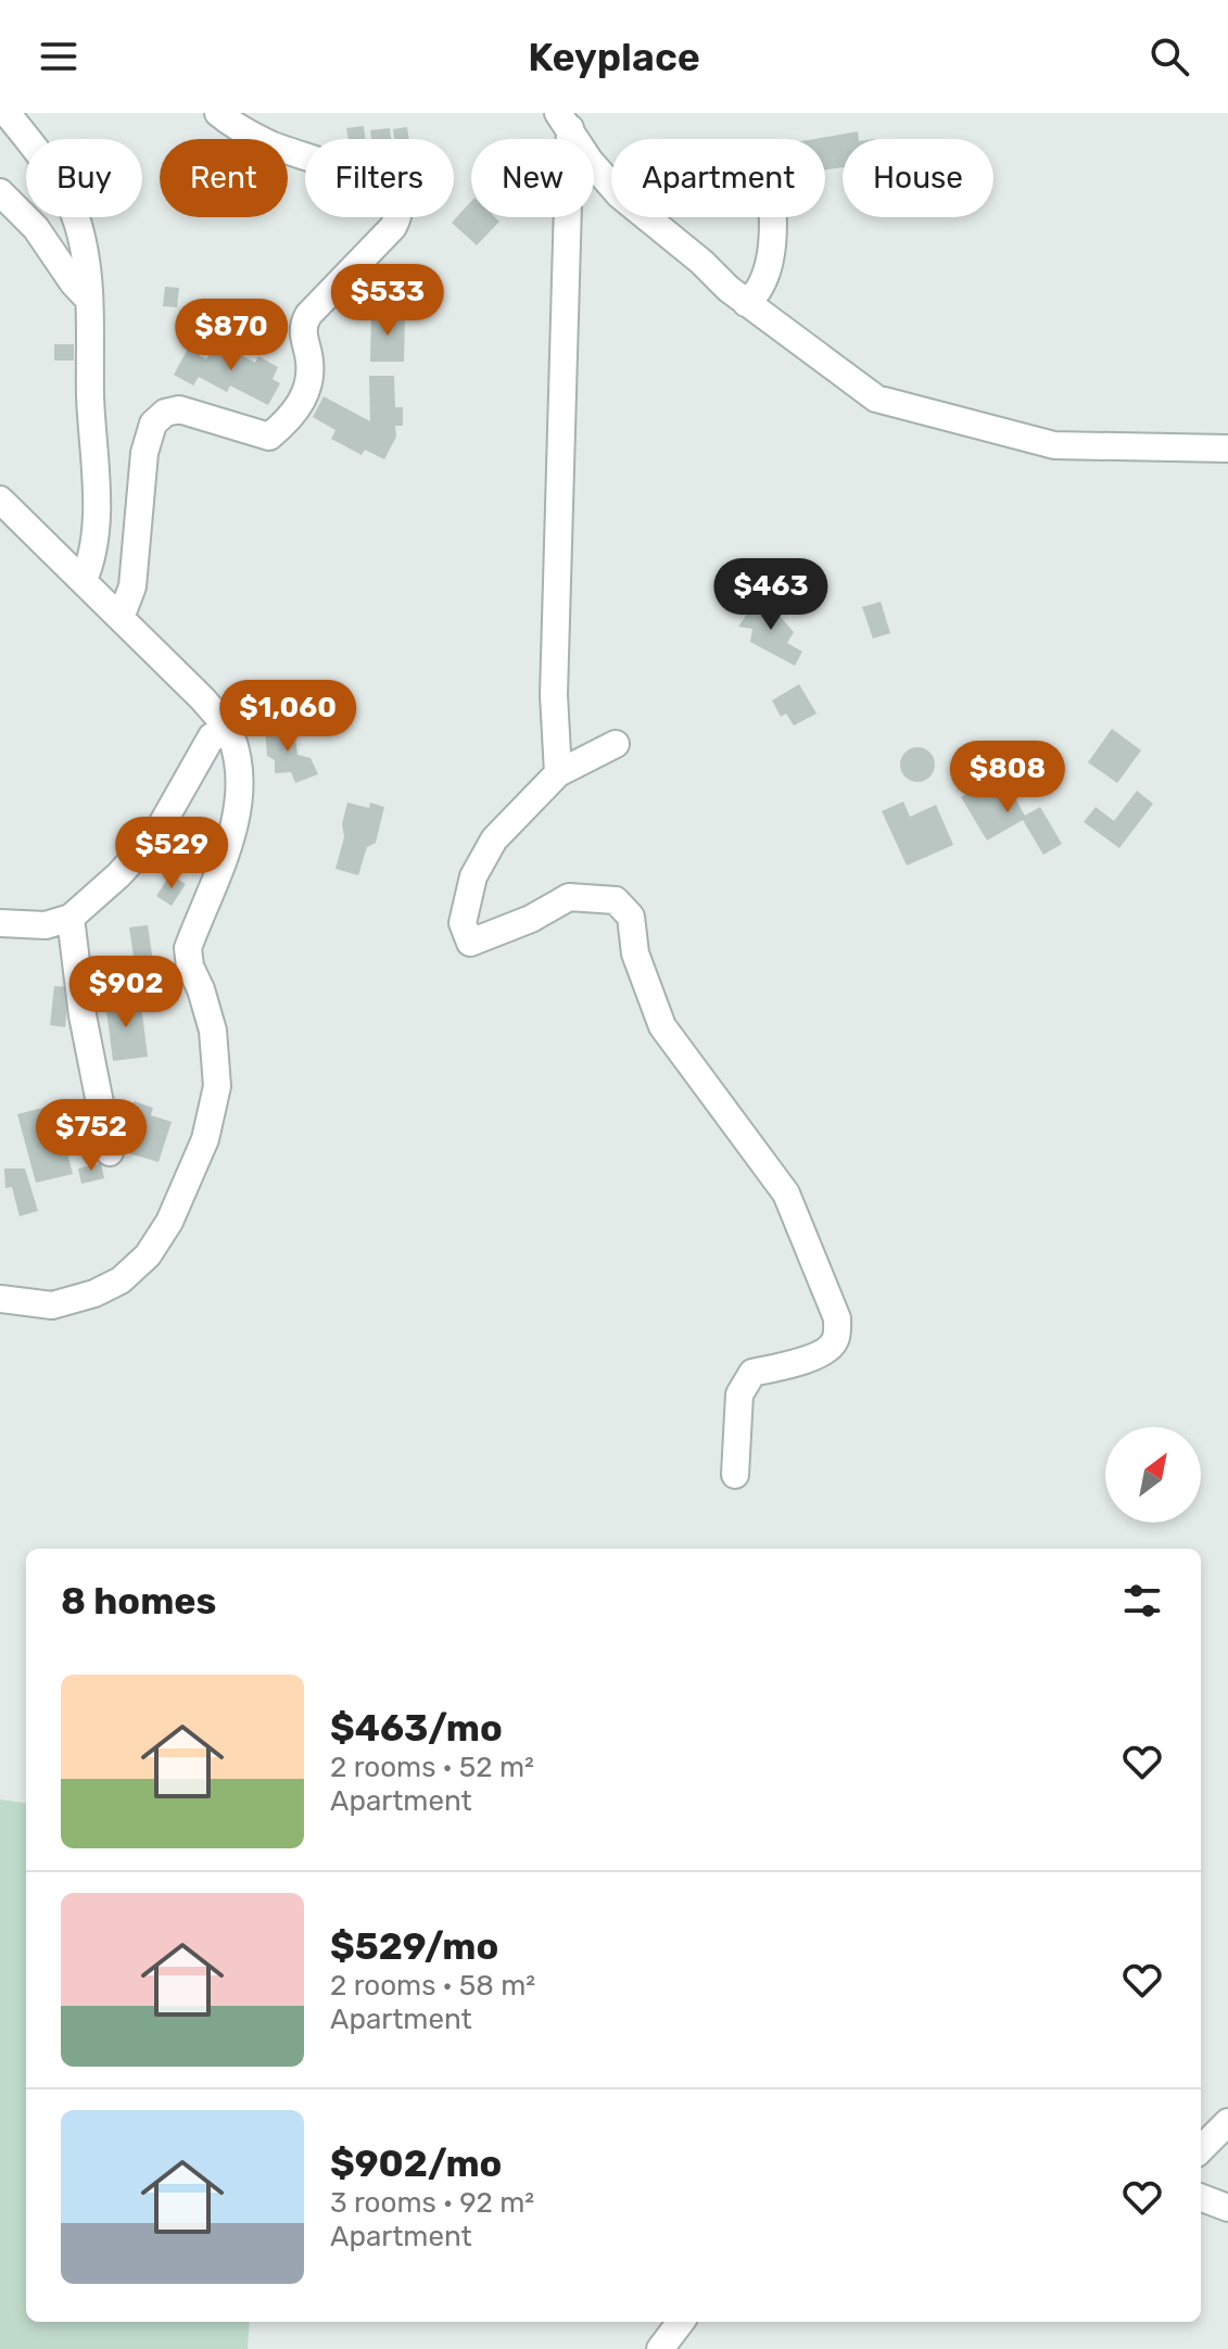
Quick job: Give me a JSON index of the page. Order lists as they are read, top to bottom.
{
  "north": "top right",
  "page": {
    "header": "Keyplace",
    "chip": [
      "Buy",
      "Rent",
      "Filters",
      "New",
      "Apartment",
      "House"
    ],
    "price": [
      "$533",
      "$870",
      "$463",
      "$1,060",
      "$808",
      "$529",
      "$902",
      "$752"
    ],
    "heading": "8 homes",
    "list": [
      {
        "name": "$463/mo",
        "note": "2 rooms · 52 m² · Apartment"
      },
      {
        "name": "$529/mo",
        "note": "2 rooms · 58 m² · Apartment"
      },
      {
        "name": "$902/mo",
        "note": "3 rooms · 92 m² · Apartment"
      }
    ]
  }
}
